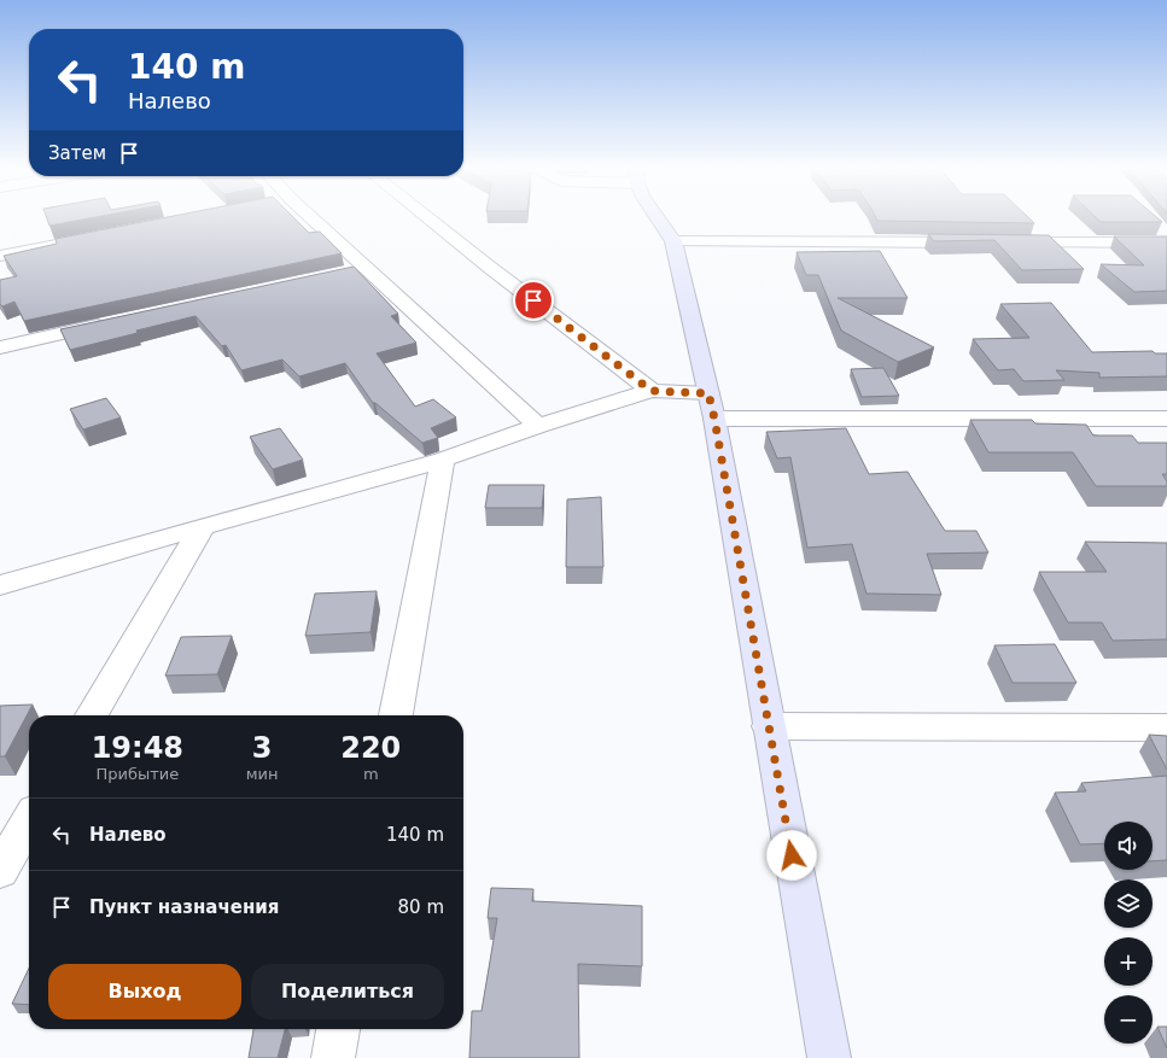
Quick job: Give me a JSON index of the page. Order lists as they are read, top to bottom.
{
  "page": {
    "turn": ["140 m", "Налево"],
    "then": "Затем",
    "eta": [
      "19:48",
      "Прибытие",
      "3",
      "мин",
      "220",
      "m"
    ],
    "list": [
      {
        "name": "Налево",
        "value": "140 m"
      },
      {
        "name": "Пункт назначения",
        "value": "80 m"
      }
    ],
    "map_buttons": ["+", "−"],
    "buttons": ["Выход", "Поделиться"]
  }
}
